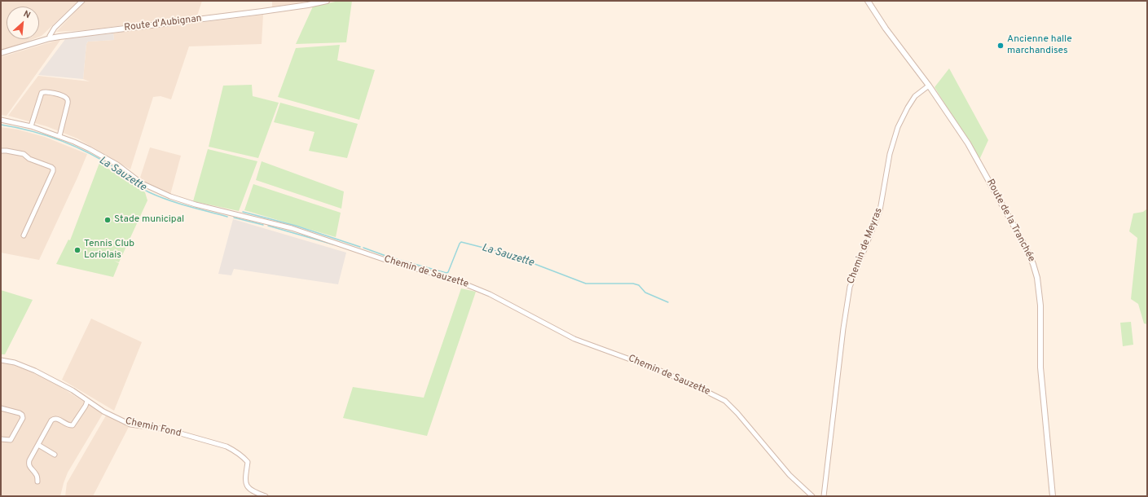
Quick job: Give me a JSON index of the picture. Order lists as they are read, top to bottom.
{
  "streets": {
    "street": [
      "Route d'Aubignan",
      "Route de la Tranchée",
      "Chemin de Meyras",
      "Chemin de Sauzette",
      "Chemin Fond"
    ]
  },
  "crossings": [
    ["Route de la Tranchée", "Chemin de Meyras"]
  ],
  "water": ["La Sauzette"],
  "places": ["Ancienne halle marchandises", "Stade municipal", "Tennis Club Loriolais"],
  "north": "top right"
}
